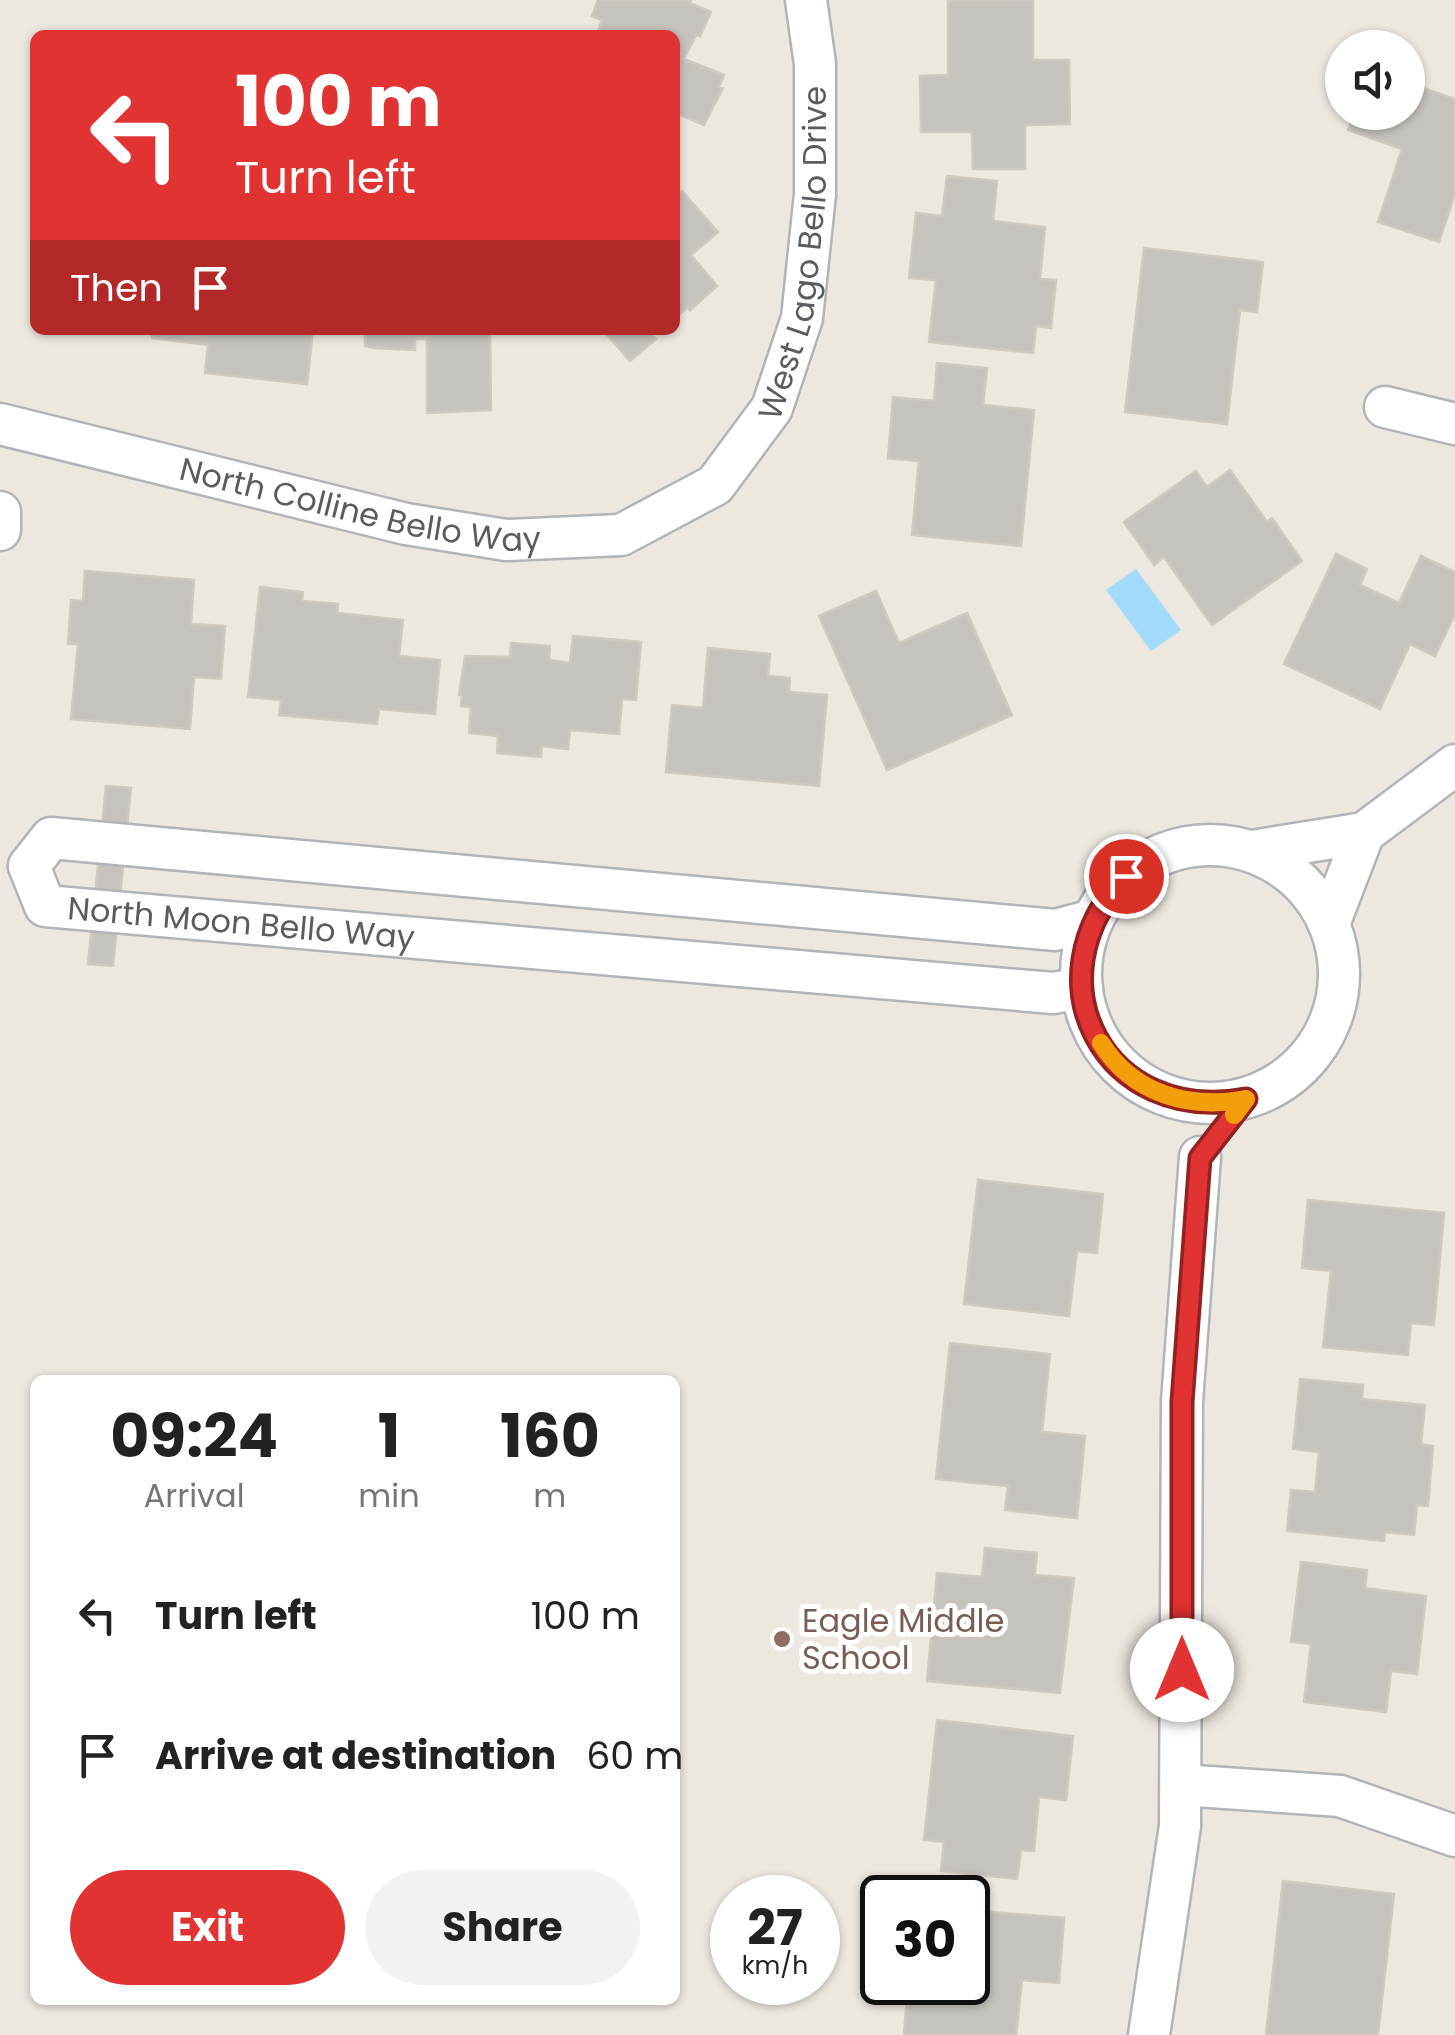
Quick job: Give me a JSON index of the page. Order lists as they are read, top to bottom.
{
  "streets": {
    "street": ["West Lago Bello Drive", "North Colline Bello Way", "North Moon Bello Way"]
  },
  "crossings": [
    ["West Lago Bello Drive", "North Colline Bello Way"]
  ],
  "places": ["Eagle Middle School"],
  "page": {
    "turn": ["100 m", "Turn left"],
    "then": "Then",
    "eta": [
      "09:24",
      "Arrival",
      "1",
      "min",
      "160",
      "m"
    ],
    "list": [
      {
        "name": "Turn left",
        "value": "100 m"
      },
      {
        "name": "Arrive at destination",
        "value": "60 m"
      }
    ],
    "buttons": ["Exit", "Share"],
    "speed": "27 km/h",
    "limit": "30"
  }
}
